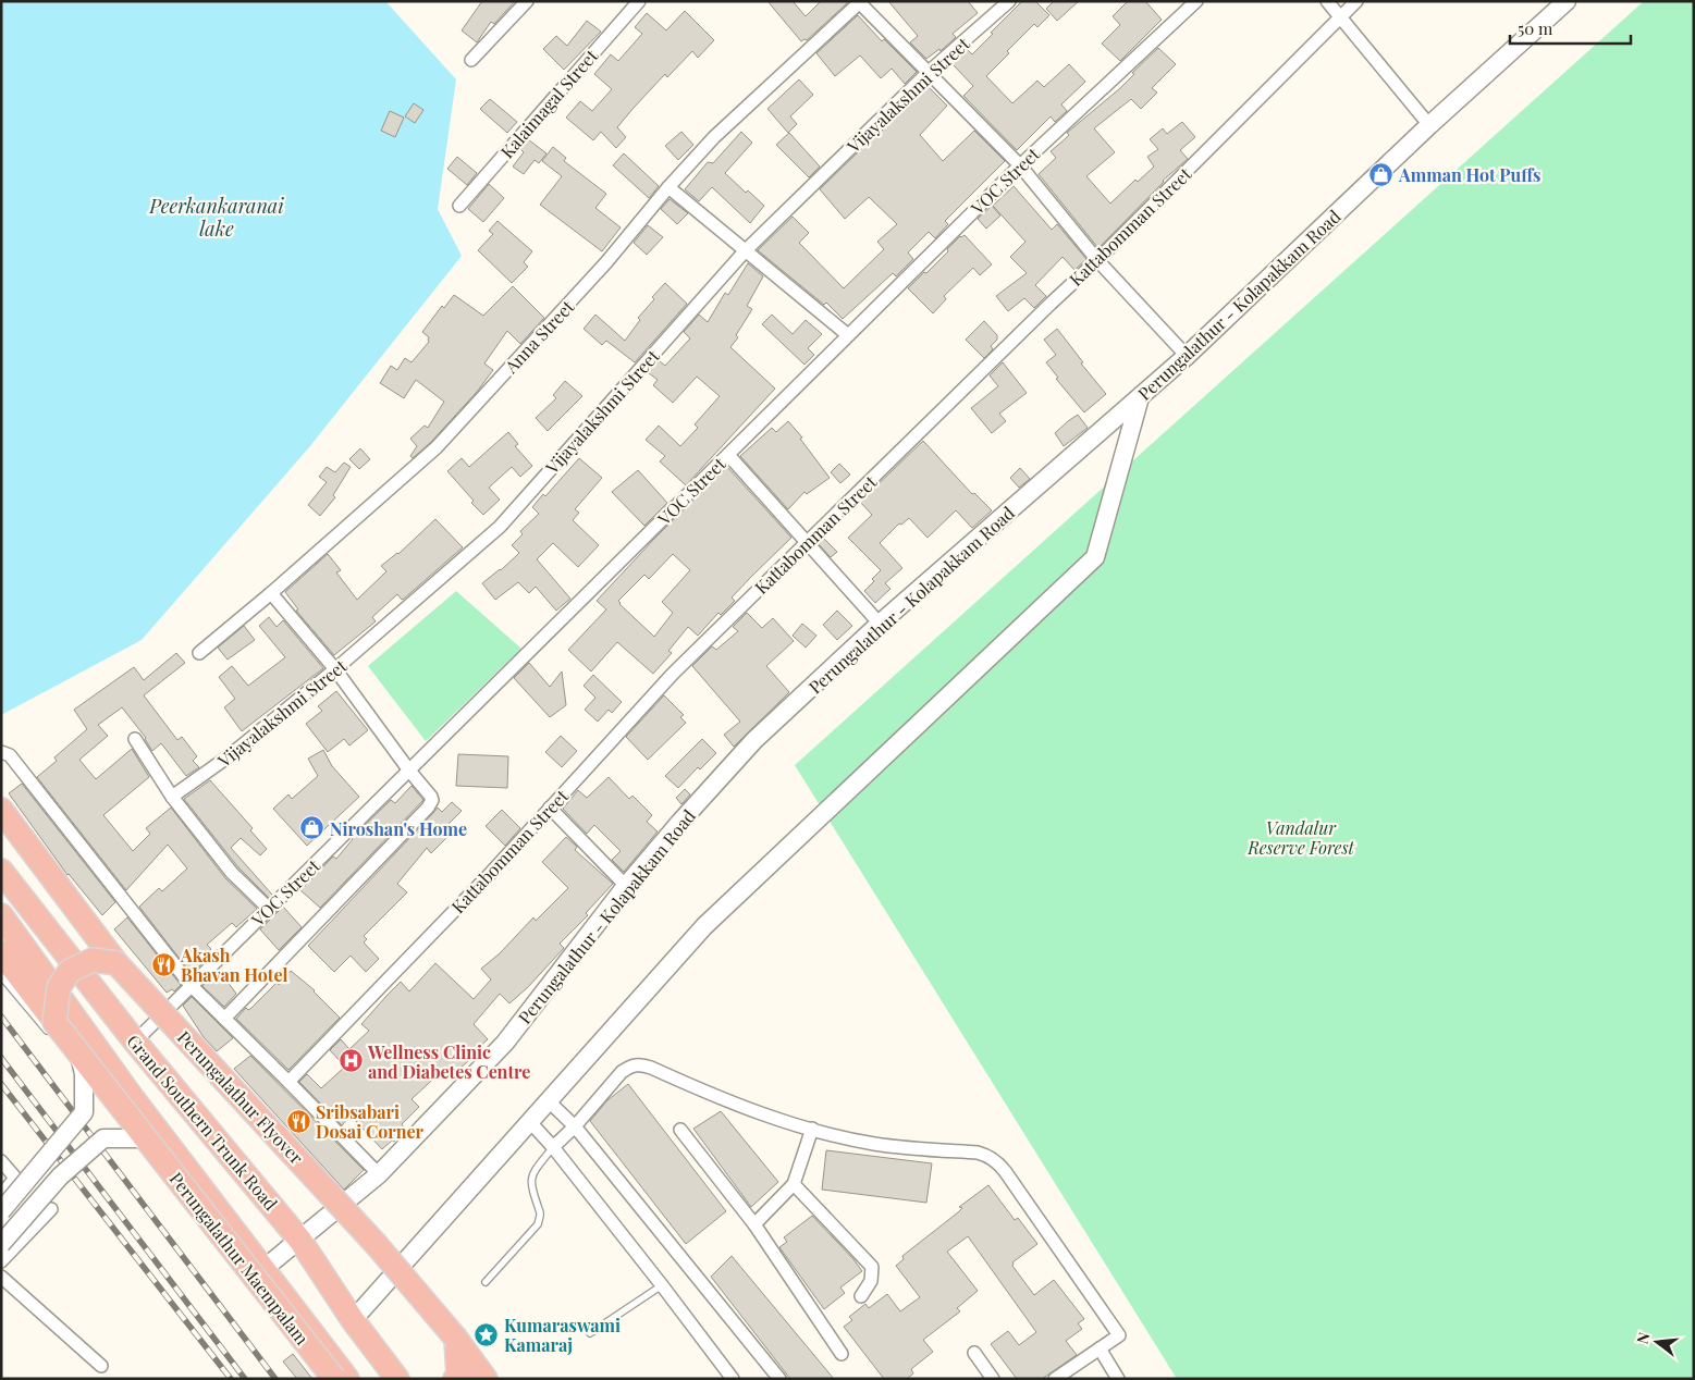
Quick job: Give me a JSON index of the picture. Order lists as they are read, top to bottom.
{
  "streets": {
    "highway": ["Perungalathur Flyover", "Grand Southern Trunk Road", "Perungalathur Maempalam"],
    "main road": ["Perungalathur - Kolapakkam Road"],
    "street": [
      "Vijayalakshmi Street",
      "Kalaimagal Street",
      "VOC Street",
      "Kattabomman Street",
      "Anna Street"
    ]
  },
  "crossings": [
    ["VOC Street", "Grand Southern Trunk Road"],
    ["Perungalathur - Kolapakkam Road", "Grand Southern Trunk Road"]
  ],
  "water": ["Peerkankaranai lake"],
  "parks": ["Vandalur Reserve Forest"],
  "places": {
    "shop": ["Amman Hot Puffs", "Niroshan's Home"],
    "restaurant": ["Akash Bhavan Hotel", "Sribsabari Dosai Corner"],
    "hospital": ["Wellness Clinic and Diabetes Centre"],
    "place": ["Kumaraswami Kamaraj"]
  },
  "scale_bar": "50 m",
  "north": "left"
}
